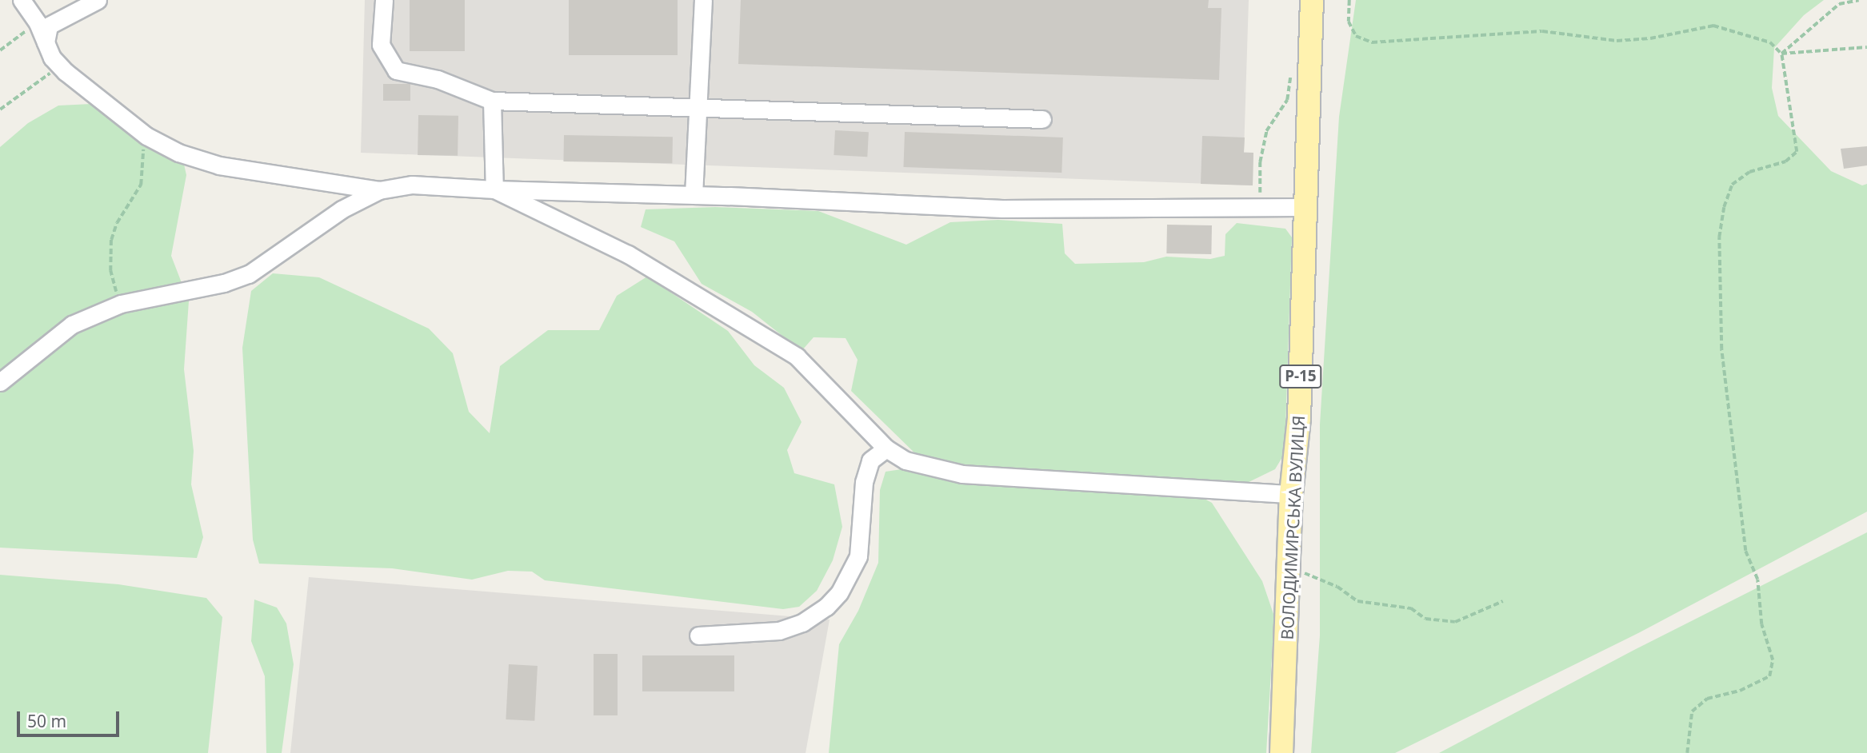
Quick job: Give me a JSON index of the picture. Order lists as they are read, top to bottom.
{
  "streets": {
    "main road": ["Р-15", "ВОЛОДИМИРСЬКА ВУЛИЦЯ"]
  },
  "scale_bar": "50 m"
}
